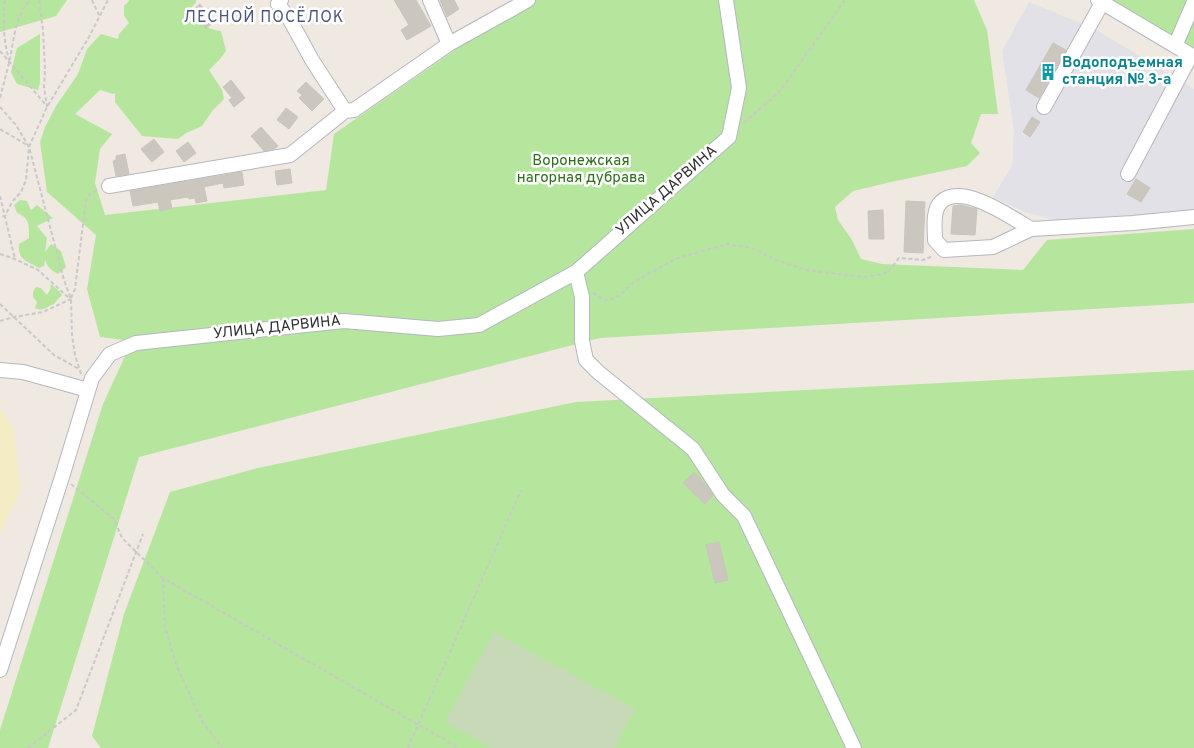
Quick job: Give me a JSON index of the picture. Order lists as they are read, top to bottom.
{
  "streets": {
    "street": ["УЛИЦА ДАРВИНА"]
  },
  "districts": ["ЛЕСНОЙ ПОСЁЛОК"],
  "parks": ["Воронежская нагорная дубрава"],
  "places": {
    "building": ["Водоподъемная станция № 3-а"]
  }
}
